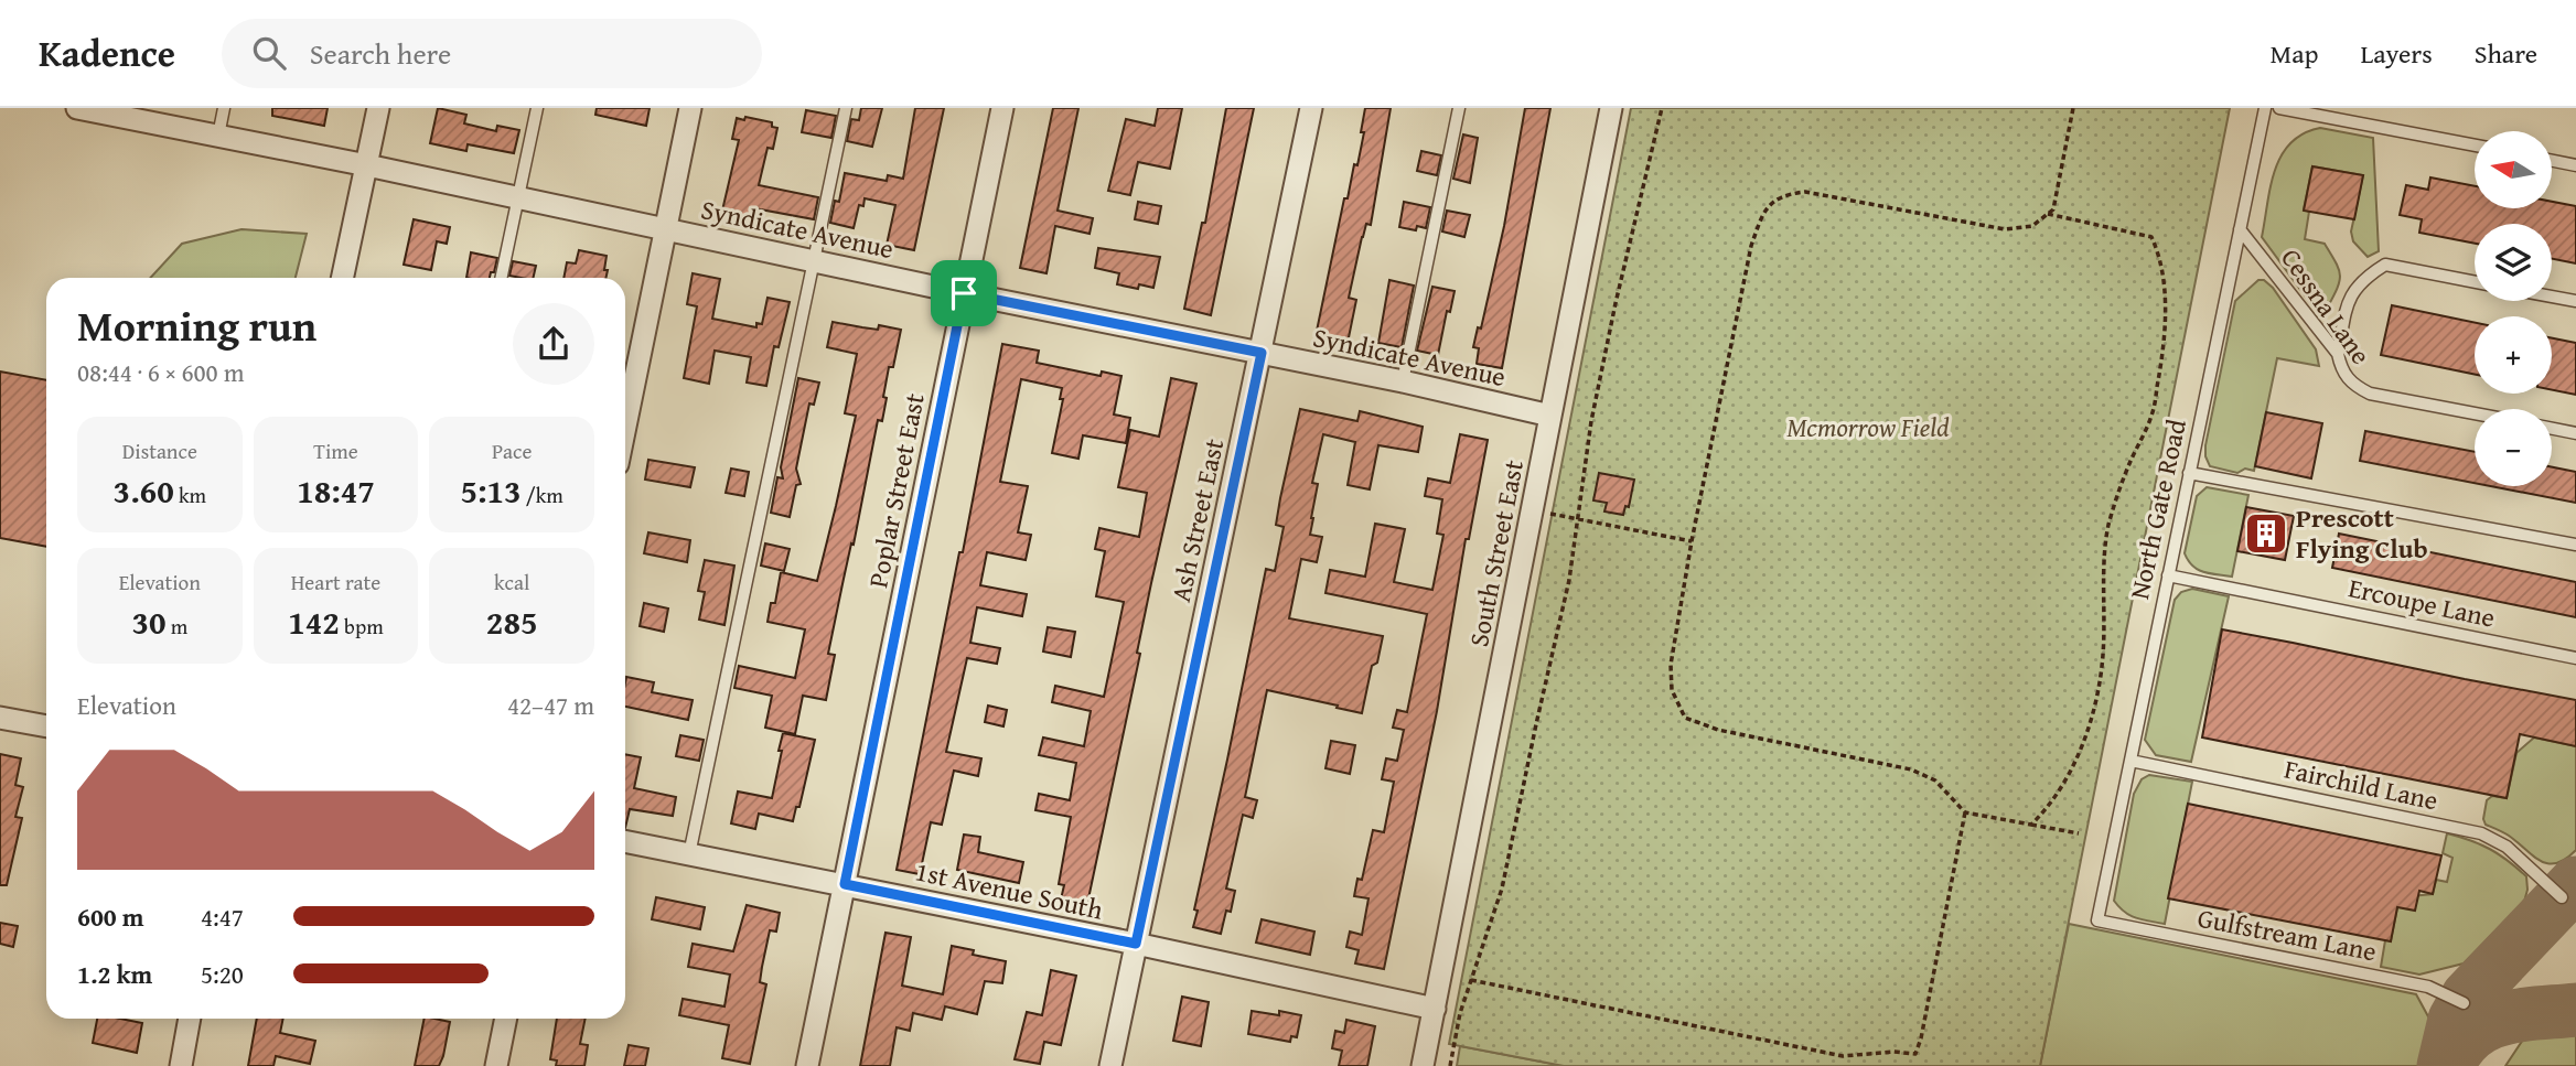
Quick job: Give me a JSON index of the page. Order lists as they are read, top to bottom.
{
  "streets": {
    "street": [
      "Syndicate Avenue",
      "Poplar Street East",
      "Ash Street East",
      "South Street East",
      "1st Avenue South"
    ],
    "lane": [
      "Cessna Lane",
      "North Gate Road",
      "Ercoupe Lane",
      "Fairchild Lane",
      "Gulfstream Lane"
    ]
  },
  "crossings": [
    ["Syndicate Avenue", "Poplar Street East"],
    ["Syndicate Avenue", "Ash Street East"],
    ["Syndicate Avenue", "South Street East"],
    ["Cessna Lane", "North Gate Road"],
    ["Poplar Street East", "1st Avenue South"],
    ["North Gate Road", "Ercoupe Lane"],
    ["North Gate Road", "Fairchild Lane"],
    ["North Gate Road", "Gulfstream Lane"],
    ["Ash Street East", "1st Avenue South"],
    ["South Street East", "1st Avenue South"]
  ],
  "parks": ["Mcmorrow Field"],
  "places": {
    "building": ["Prescott Flying Club"]
  },
  "north": "left",
  "page": {
    "header": "Kadence",
    "search": "Search here",
    "nav": ["Map", "Layers", "Share"],
    "map_buttons": ["+", "−"],
    "heading": ["Morning run", "08:44 · 6 × 600 m"],
    "stats": [
      ["Distance", "3.60 km"],
      ["Time", "18:47"],
      ["Pace", "5:13 /km"],
      ["Elevation", "30 m"],
      ["Heart rate", "142 bpm"],
      ["kcal", "285"]
    ],
    "chart": ["Elevation", "42–47 m"],
    "list": [
      {
        "name": "600 m",
        "note": "4:47"
      },
      {
        "name": "1.2 km",
        "note": "5:20"
      }
    ]
  }
}
